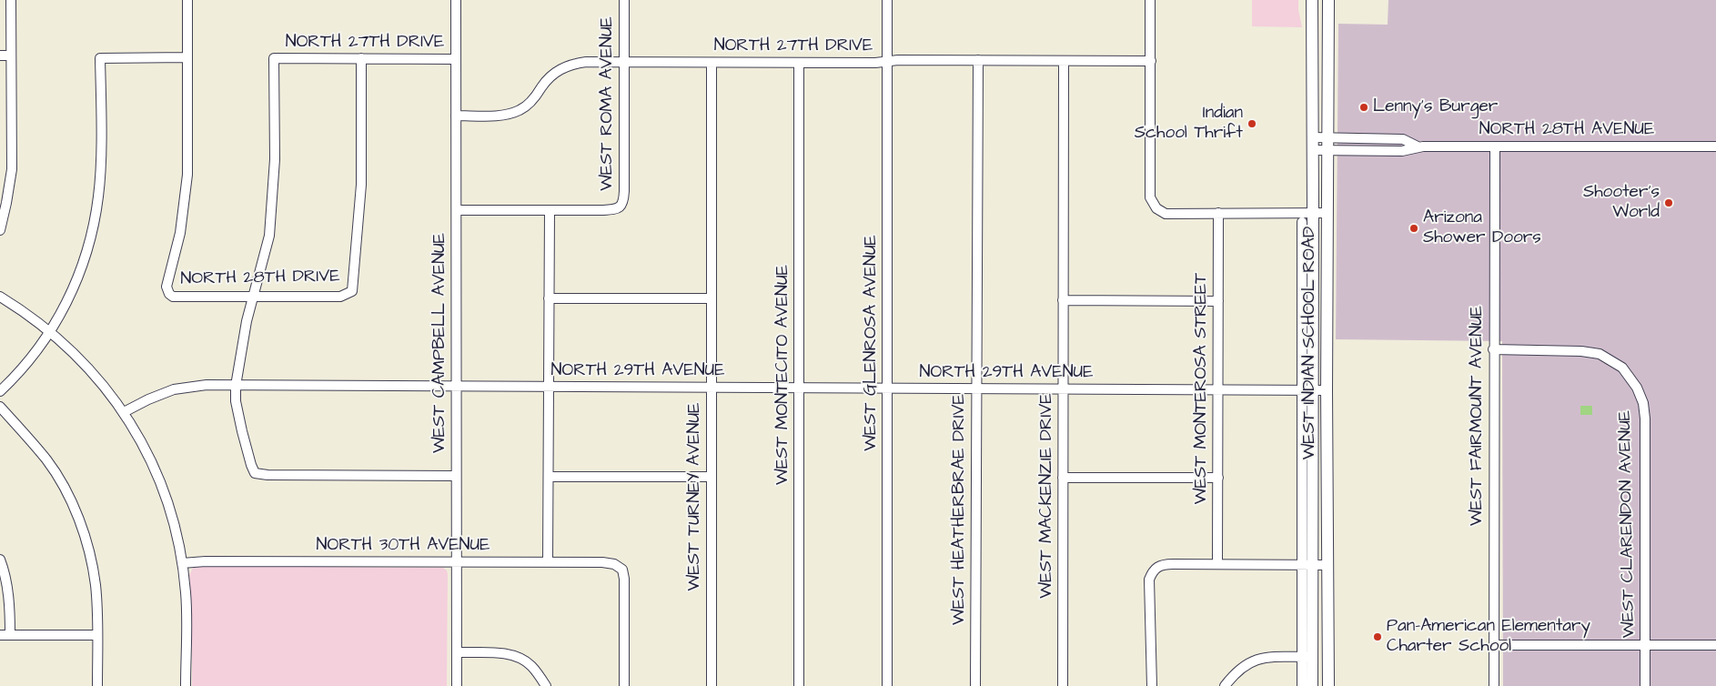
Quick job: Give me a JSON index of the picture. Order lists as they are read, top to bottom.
{
  "streets": {
    "main road": ["WEST INDIAN SCHOOL ROAD"],
    "street": [
      "NORTH 27TH DRIVE",
      "WEST ROMA AVENUE",
      "NORTH 28TH AVENUE",
      "NORTH 28TH DRIVE",
      "WEST CAMPBELL AVENUE",
      "WEST GLENROSA AVENUE",
      "NORTH 29TH AVENUE",
      "WEST MONTECITO AVENUE",
      "WEST MONTEROSA STREET",
      "WEST FAIRMOUNT AVENUE",
      "WEST MACKENZIE DRIVE",
      "WEST TURNEY AVENUE",
      "WEST HEATHERBRAE DRIVE",
      "WEST CLARENDON AVENUE",
      "NORTH 30TH AVENUE"
    ]
  },
  "crossings": [
    ["NORTH 27TH DRIVE", "WEST ROMA AVENUE"],
    ["NORTH 27TH DRIVE", "NORTH 28TH DRIVE"],
    ["NORTH 27TH DRIVE", "WEST CAMPBELL AVENUE"],
    ["NORTH 27TH DRIVE", "WEST GLENROSA AVENUE"],
    ["NORTH 27TH DRIVE", "WEST MONTECITO AVENUE"],
    ["NORTH 27TH DRIVE", "WEST MACKENZIE DRIVE"],
    ["NORTH 27TH DRIVE", "WEST TURNEY AVENUE"],
    ["NORTH 27TH DRIVE", "WEST HEATHERBRAE DRIVE"],
    ["NORTH 28TH AVENUE", "WEST INDIAN SCHOOL ROAD"],
    ["NORTH 28TH AVENUE", "WEST FAIRMOUNT AVENUE"],
    ["WEST CAMPBELL AVENUE", "NORTH 29TH AVENUE"],
    ["WEST CAMPBELL AVENUE", "NORTH 30TH AVENUE"],
    ["WEST GLENROSA AVENUE", "NORTH 29TH AVENUE"],
    ["WEST INDIAN SCHOOL ROAD", "NORTH 29TH AVENUE"],
    ["NORTH 29TH AVENUE", "WEST MONTECITO AVENUE"],
    ["NORTH 29TH AVENUE", "WEST MONTEROSA STREET"],
    ["NORTH 29TH AVENUE", "WEST MACKENZIE DRIVE"],
    ["NORTH 29TH AVENUE", "WEST TURNEY AVENUE"],
    ["NORTH 29TH AVENUE", "WEST HEATHERBRAE DRIVE"],
    ["WEST FAIRMOUNT AVENUE", "WEST CLARENDON AVENUE"]
  ],
  "places": [
    "Lenny's Burger",
    "Indian School Thrift",
    "Shooter's World",
    "Arizona Shower Doors",
    "Pan-American Elementary Charter School"
  ]
}
